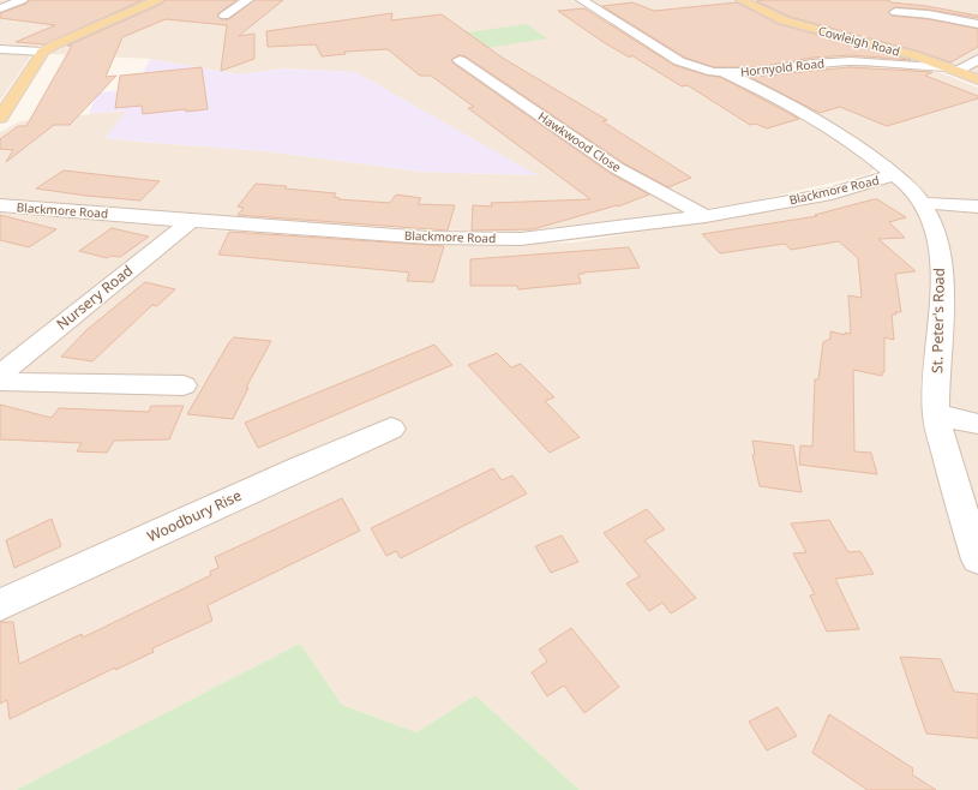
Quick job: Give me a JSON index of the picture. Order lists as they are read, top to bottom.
{
  "streets": {
    "main road": ["Cowleigh Road"],
    "street": [
      "Hornyold Road",
      "Hawkwood Close",
      "Blackmore Road",
      "Nursery Road",
      "St. Peter's Road",
      "Woodbury Rise"
    ]
  },
  "crossings": [
    ["Cowleigh Road", "Hornyold Road"],
    ["Hornyold Road", "St. Peter's Road"],
    ["Hawkwood Close", "Blackmore Road"],
    ["Blackmore Road", "Nursery Road"],
    ["Blackmore Road", "St. Peter's Road"]
  ]
}
